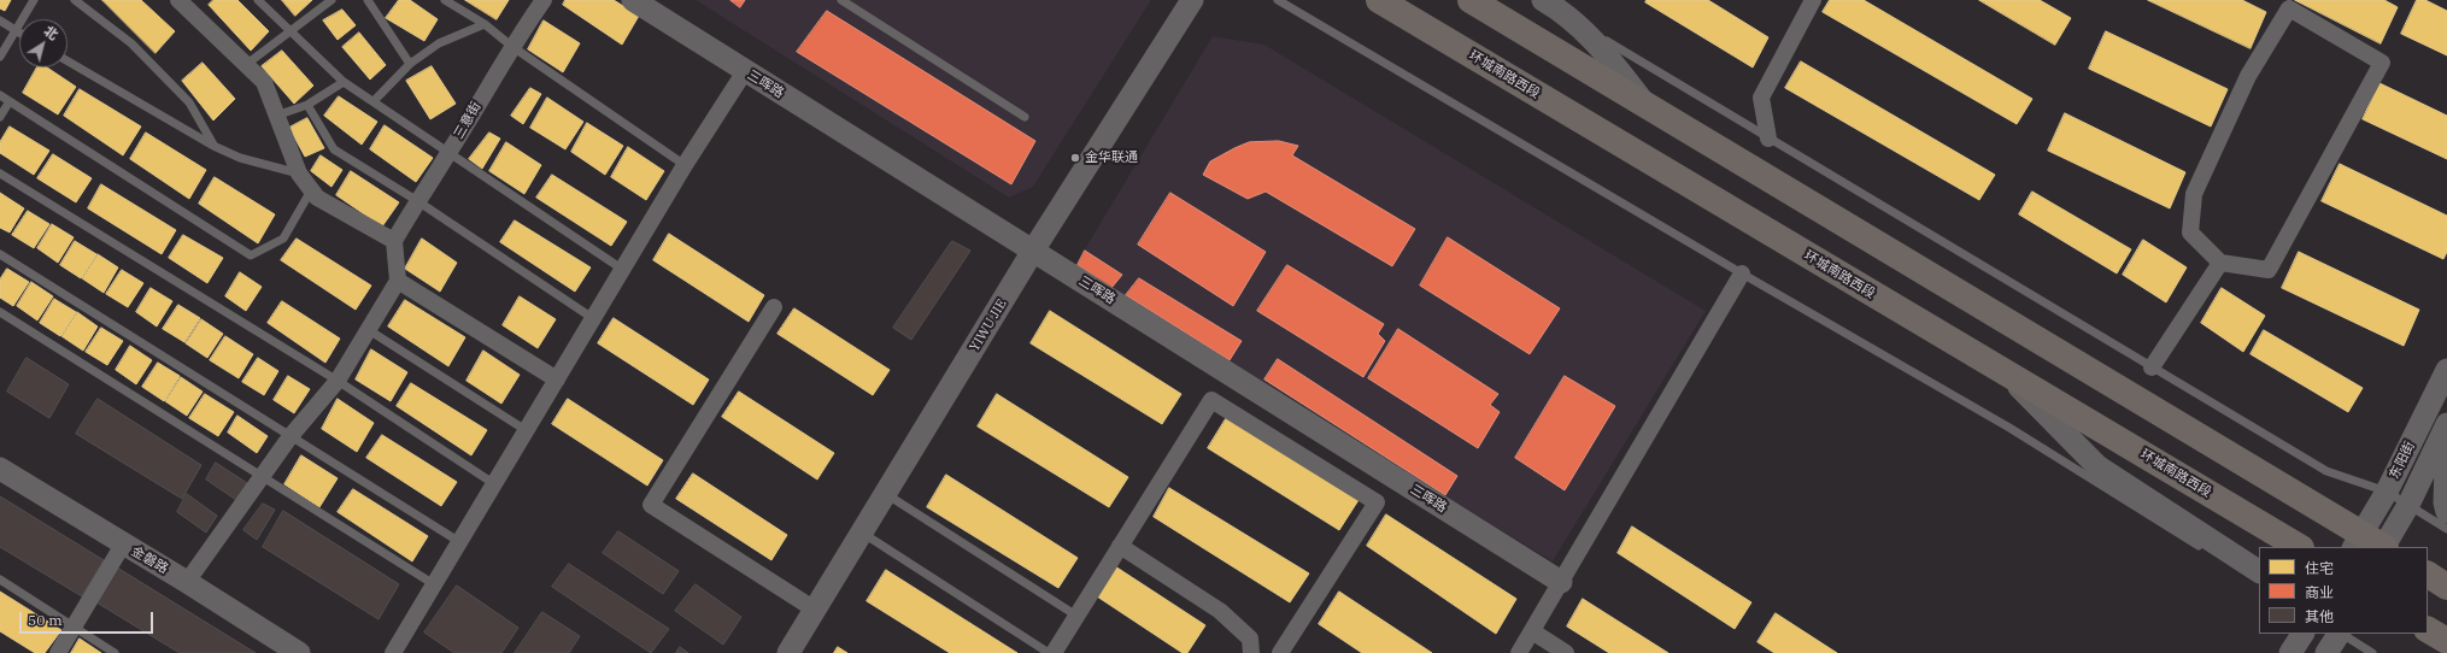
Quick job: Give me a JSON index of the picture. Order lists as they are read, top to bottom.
{
  "streets": {
    "main road": ["环城南路西段"],
    "street": [
      "三晖路",
      "三意街",
      "YIWU JIE",
      "东阳街",
      "金磐路"
    ]
  },
  "crossings": [
    ["三晖路", "YIWU JIE"]
  ],
  "places": ["金华联通"],
  "legend": ["住宅", "商业", "其他"],
  "scale_bar": "50 m",
  "north": "top right"
}
